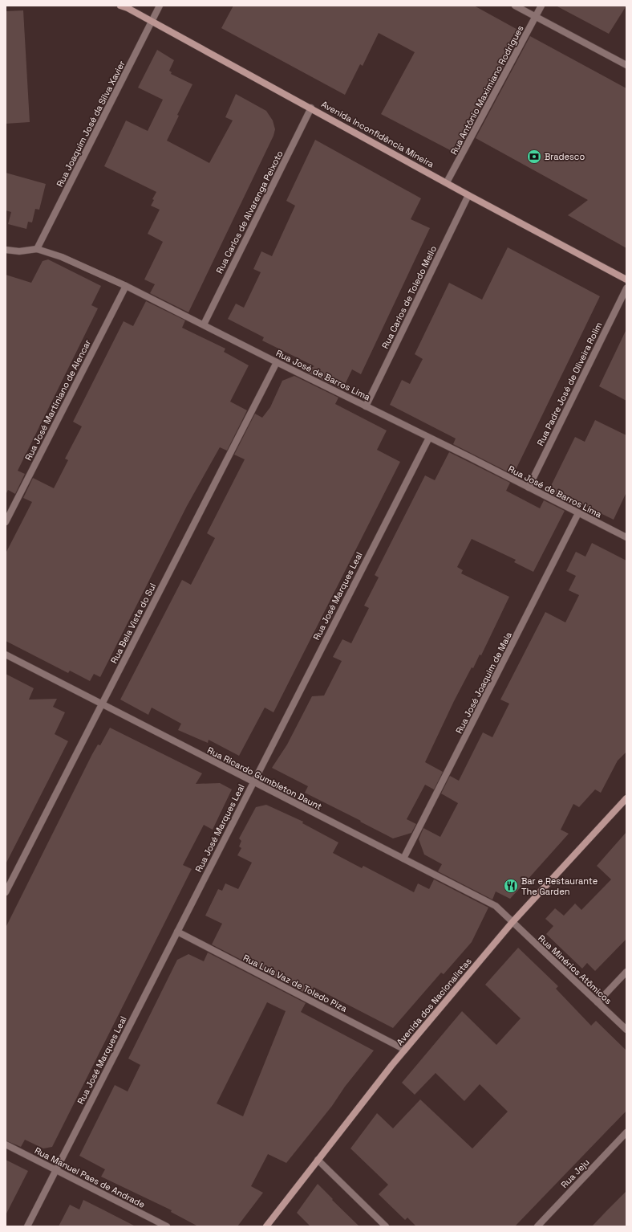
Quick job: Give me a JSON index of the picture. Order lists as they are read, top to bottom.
{
  "streets": {
    "street": [
      "Rua Antônio Maximiano Rodrigues",
      "Rua Joaquim José da Silva Xavier",
      "Avenida Inconfidência Mineira",
      "Rua Carlos de Alvarenga Peixoto",
      "Rua Carlos de Toledo Mello",
      "Rua José de Barros Lima",
      "Rua Padre José de Oliveira Rolim",
      "Rua José Martiniano de Alencar",
      "Rua José Marques Leal",
      "Rua Bela Vista do Sul",
      "Rua José Joaquim de Maia",
      "Rua Ricardo Gumbleton Daunt",
      "Rua Minérios Atômicos",
      "Rua Luís Vaz de Toledo Piza",
      "Avenida dos Nacionalistas",
      "Rua Jeju",
      "Rua Manuel Paes de Andrade"
    ]
  },
  "crossings": [
    ["Rua Antônio Maximiano Rodrigues", "Avenida Inconfidência Mineira"],
    ["Rua Joaquim José da Silva Xavier", "Avenida Inconfidência Mineira"],
    ["Rua Joaquim José da Silva Xavier", "Rua José de Barros Lima"],
    ["Avenida Inconfidência Mineira", "Rua Carlos de Alvarenga Peixoto"],
    ["Avenida Inconfidência Mineira", "Rua Carlos de Toledo Mello"],
    ["Rua Carlos de Alvarenga Peixoto", "Rua José de Barros Lima"],
    ["Rua Carlos de Toledo Mello", "Rua José de Barros Lima"],
    ["Rua José de Barros Lima", "Rua Padre José de Oliveira Rolim"],
    ["Rua José de Barros Lima", "Rua José Martiniano de Alencar"],
    ["Rua José de Barros Lima", "Rua José Marques Leal"],
    ["Rua José de Barros Lima", "Rua Bela Vista do Sul"],
    ["Rua José de Barros Lima", "Rua José Joaquim de Maia"],
    ["Rua José Marques Leal", "Rua Ricardo Gumbleton Daunt"],
    ["Rua José Marques Leal", "Rua Luís Vaz de Toledo Piza"],
    ["Rua José Marques Leal", "Rua Manuel Paes de Andrade"],
    ["Rua Bela Vista do Sul", "Rua Ricardo Gumbleton Daunt"],
    ["Rua José Joaquim de Maia", "Rua Ricardo Gumbleton Daunt"],
    ["Rua Ricardo Gumbleton Daunt", "Rua Minérios Atômicos"],
    ["Rua Ricardo Gumbleton Daunt", "Avenida dos Nacionalistas"],
    ["Rua Minérios Atômicos", "Avenida dos Nacionalistas"],
    ["Rua Luís Vaz de Toledo Piza", "Avenida dos Nacionalistas"]
  ],
  "places": {
    "bank": ["Bradesco"],
    "restaurant": ["Bar e Restaurante The Garden"]
  }
}
